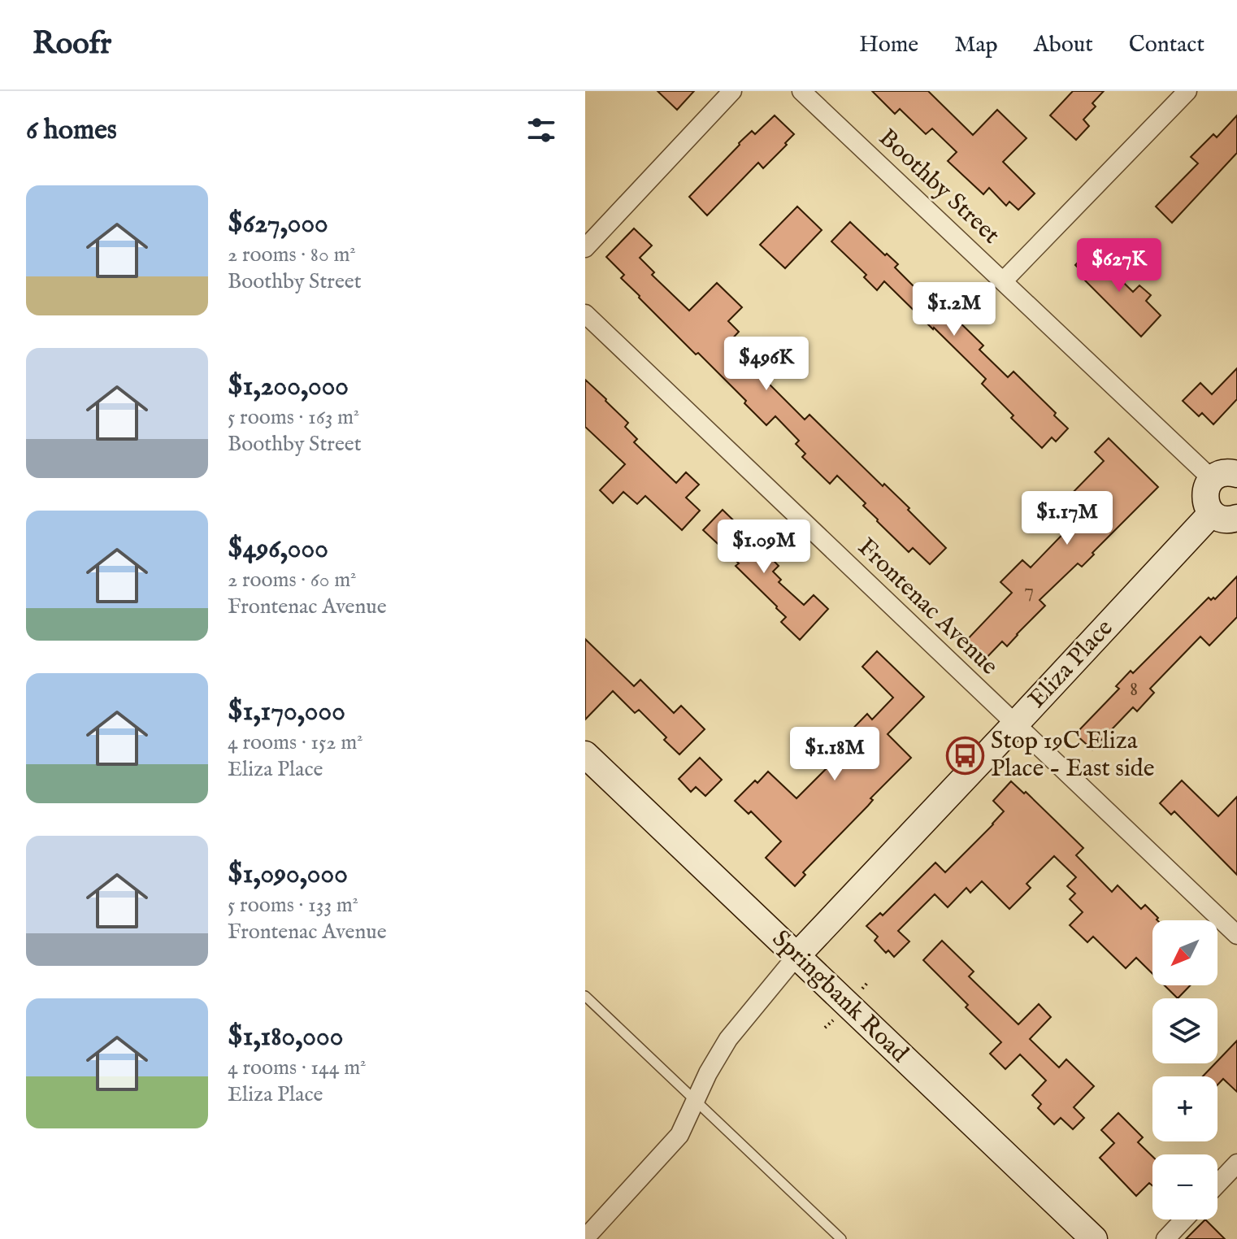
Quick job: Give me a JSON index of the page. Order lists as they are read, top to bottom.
{
  "streets": {
    "main road": ["Eliza Place", "Springbank Road"],
    "street": ["Boothby Street", "Frontenac Avenue"]
  },
  "crossings": [
    ["Frontenac Avenue", "Eliza Place"],
    ["Eliza Place", "Springbank Road"]
  ],
  "places": {
    "bus stop": ["Stop 19C Eliza Place - East side"]
  },
  "house_numbers": ["7", "8"],
  "north": "bottom left",
  "page": {
    "header": "Roofr",
    "nav": [
      "Home",
      "Map",
      "About",
      "Contact"
    ],
    "heading": "6 homes",
    "list": [
      {
        "name": "$627,000",
        "note": "2 rooms · 80 m² · Boothby Street"
      },
      {
        "name": "$1,200,000",
        "note": "5 rooms · 163 m² · Boothby Street"
      },
      {
        "name": "$496,000",
        "note": "2 rooms · 60 m² · Frontenac Avenue"
      },
      {
        "name": "$1,170,000",
        "note": "4 rooms · 152 m² · Eliza Place"
      },
      {
        "name": "$1,090,000",
        "note": "5 rooms · 133 m² · Frontenac Avenue"
      },
      {
        "name": "$1,180,000",
        "note": "4 rooms · 144 m² · Eliza Place"
      }
    ],
    "price": [
      "$627K",
      "$1.2M",
      "$496K",
      "$1.17M",
      "$1.09M",
      "$1.18M"
    ],
    "map_buttons": ["+", "−"]
  }
}
